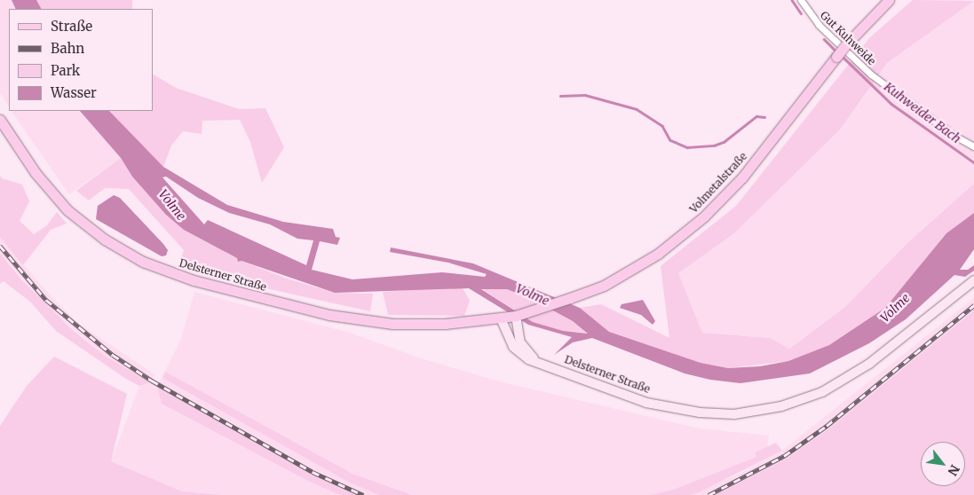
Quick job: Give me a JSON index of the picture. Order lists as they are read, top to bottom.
{
  "streets": {
    "main road": ["Volmetalstraße", "Delsterner Straße"],
    "street": ["Gut Kuhweide"]
  },
  "crossings": [
    ["Volmetalstraße", "Delsterner Straße"]
  ],
  "water": ["Kuhweider Bach", "Volme"],
  "legend": [
    "Straße",
    "Bahn",
    "Park",
    "Wasser"
  ],
  "north": "bottom right"
}
